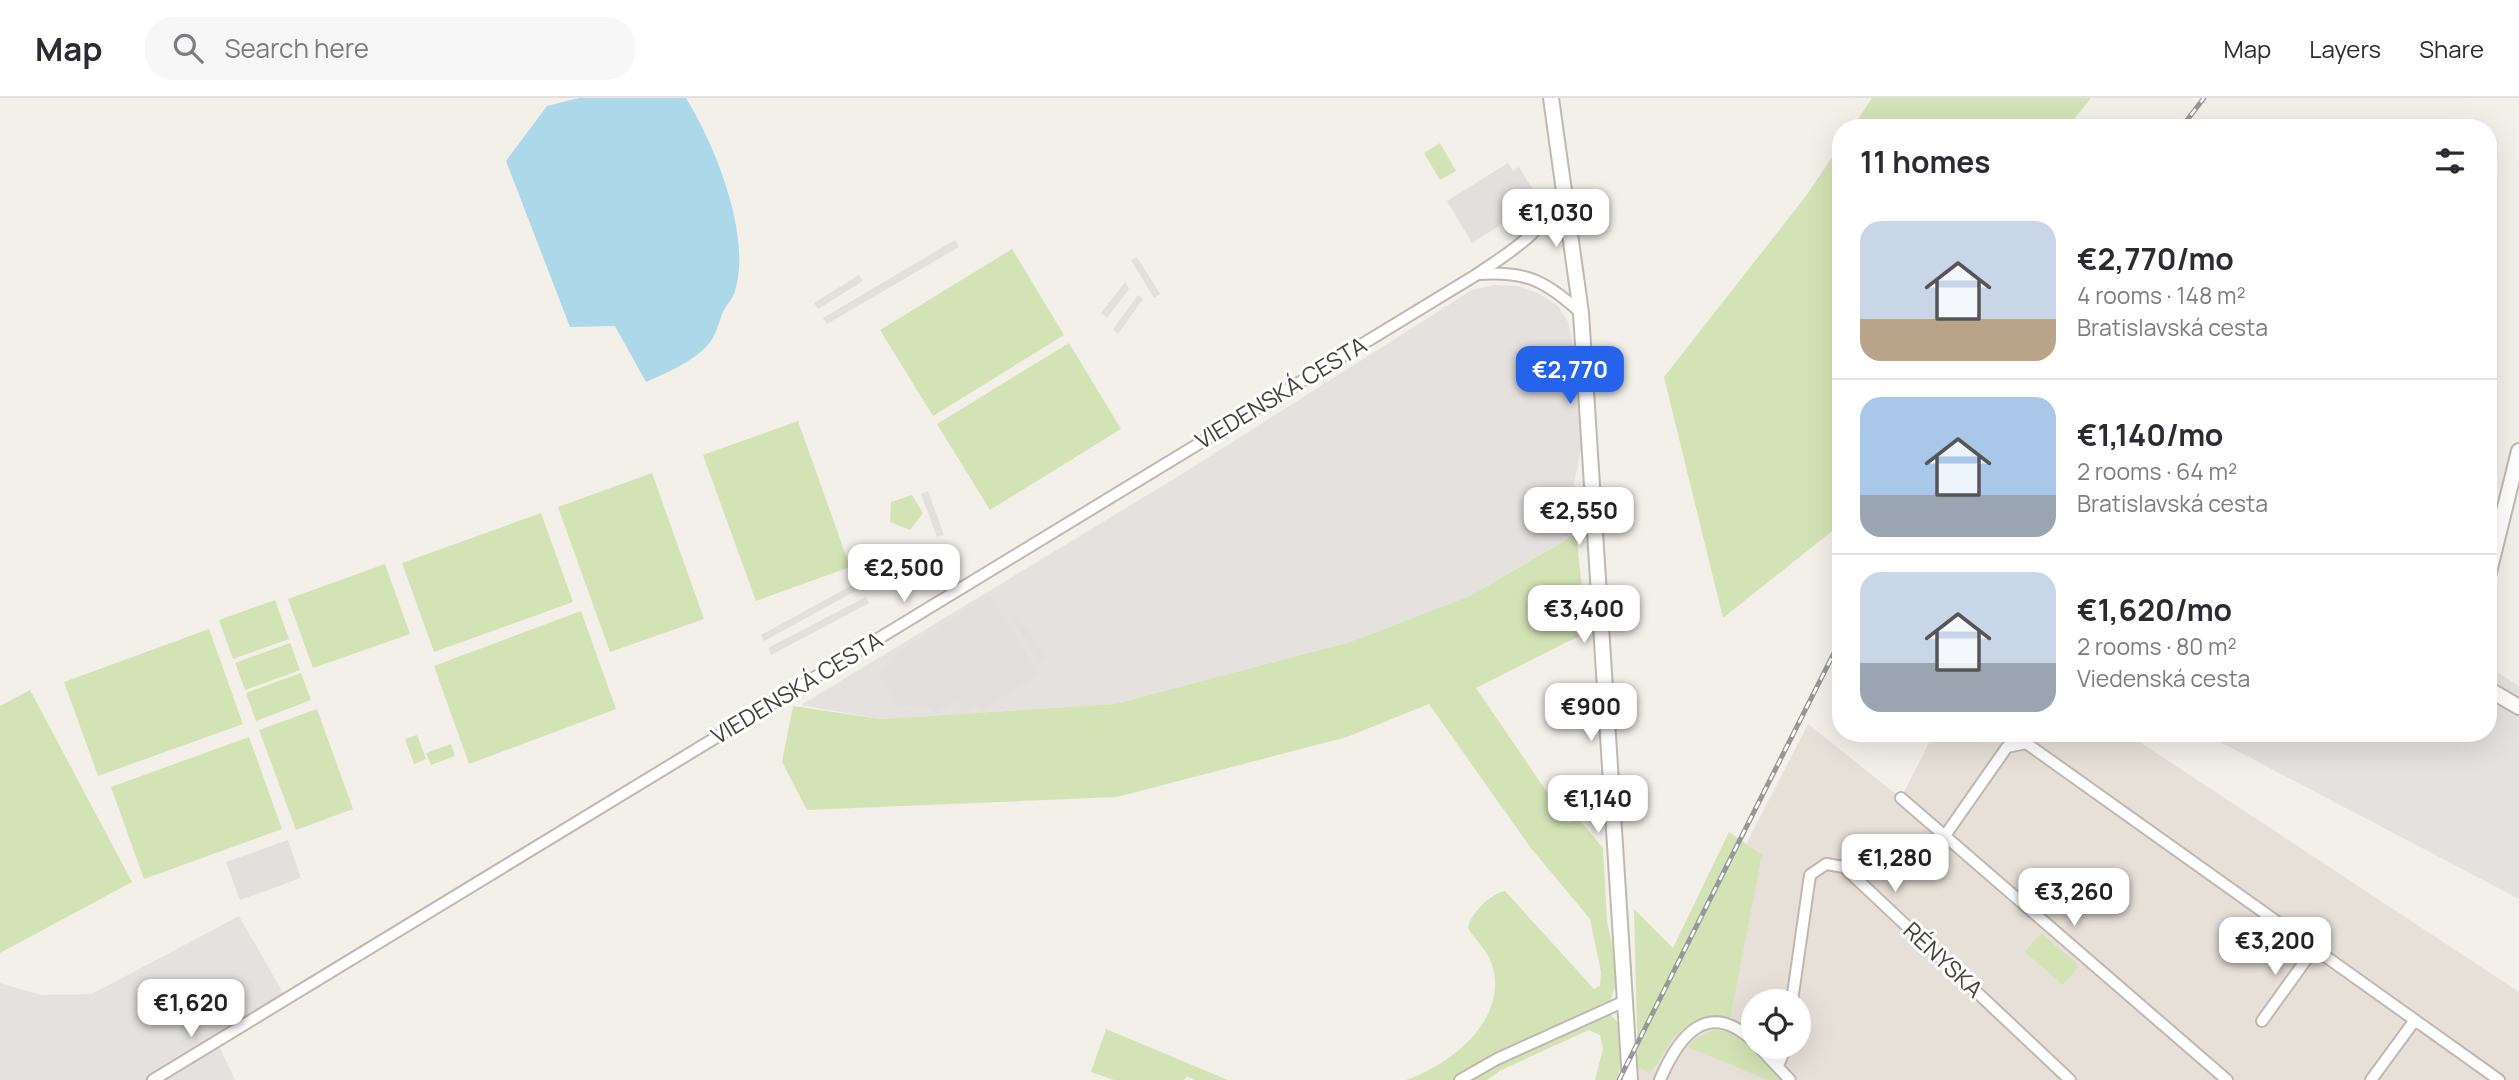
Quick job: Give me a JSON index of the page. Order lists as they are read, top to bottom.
{
  "streets": {
    "street": ["VIEDENSKÁ CESTA", "RÉNYSKA"]
  },
  "page": {
    "header": "Map",
    "search": "Search here",
    "nav": ["Map", "Layers", "Share"],
    "heading": "11 homes",
    "price": [
      "€1,030",
      "€2,770",
      "€2,550",
      "€2,500",
      "€3,400",
      "€900",
      "€1,140",
      "€1,280",
      "€3,260",
      "€3,200",
      "€1,620"
    ],
    "list": [
      {
        "name": "€2,770/mo",
        "note": "4 rooms · 148 m² · Bratislavská cesta"
      },
      {
        "name": "€1,140/mo",
        "note": "2 rooms · 64 m² · Bratislavská cesta"
      },
      {
        "name": "€1,620/mo",
        "note": "2 rooms · 80 m² · Viedenská cesta"
      }
    ]
  }
}
